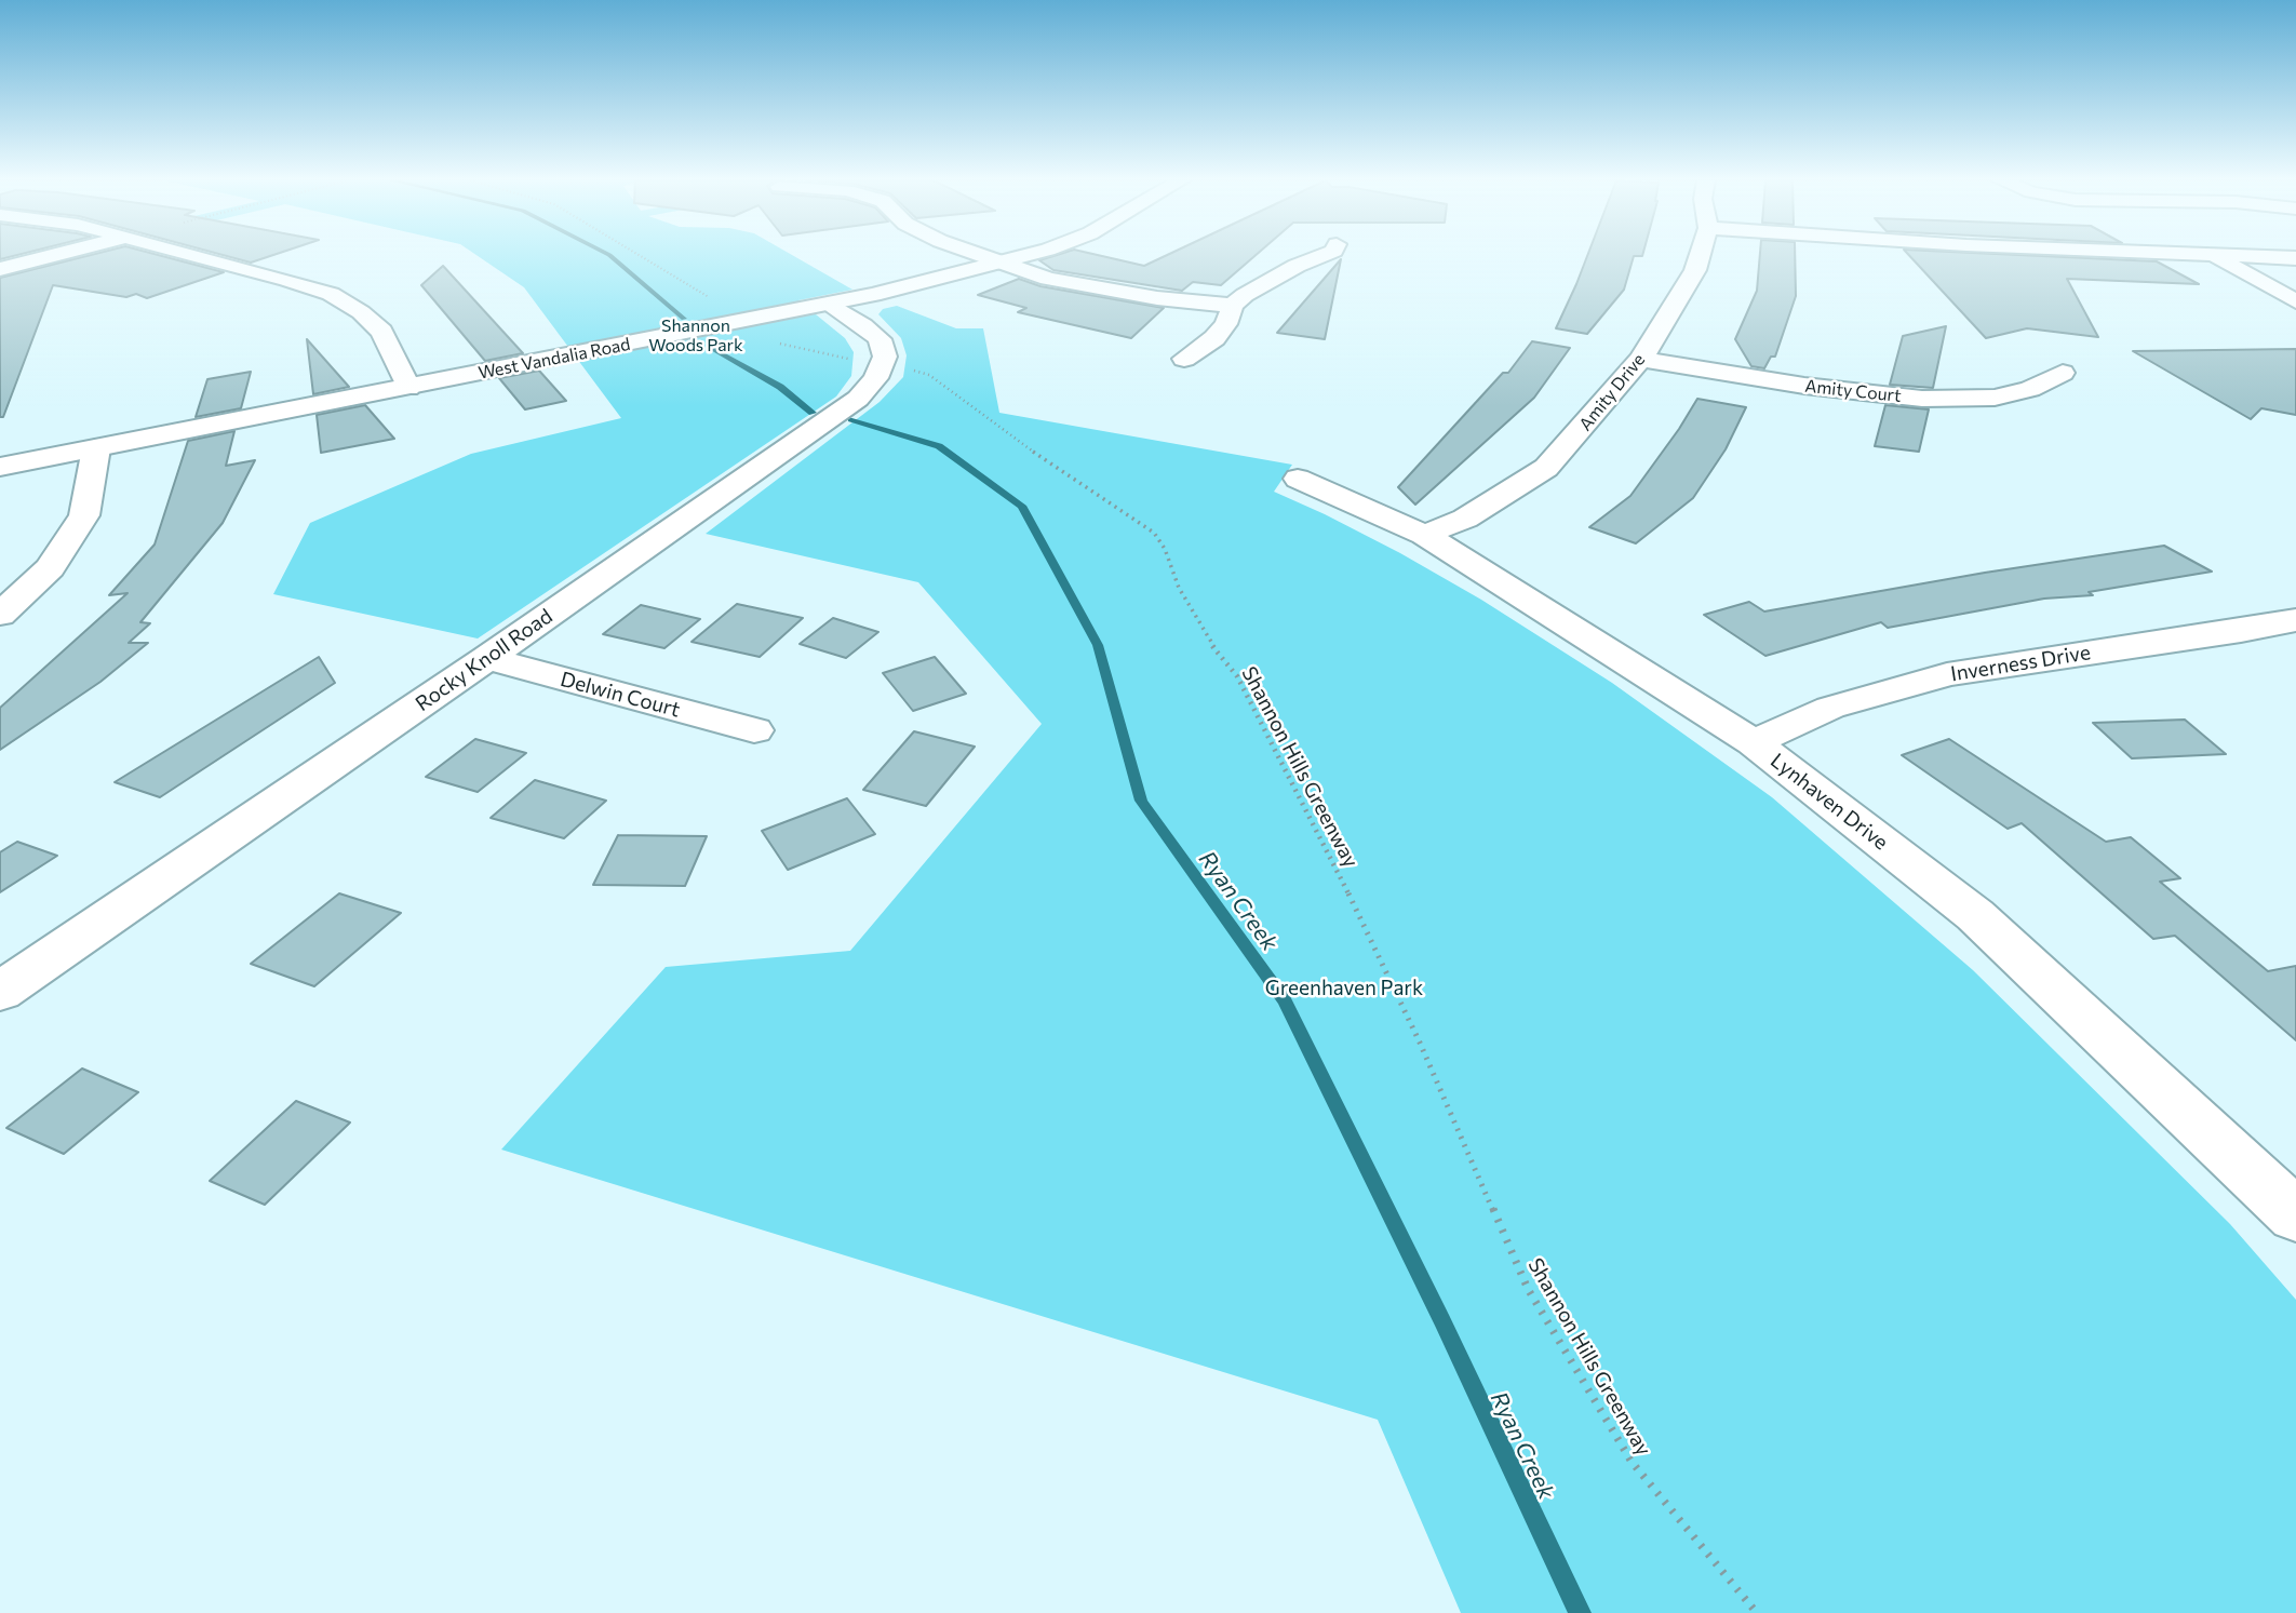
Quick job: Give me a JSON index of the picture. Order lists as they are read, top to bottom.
{
  "streets": {
    "street": [
      "West Vandalia Road",
      "Amity Court",
      "Amity Drive",
      "Rocky Knoll Road",
      "Inverness Drive",
      "Delwin Court",
      "Lynhaven Drive"
    ],
    "path": ["Shannon Hills Greenway"]
  },
  "crossings": [
    ["West Vandalia Road", "Shannon Hills Greenway"],
    ["Amity Court", "Amity Drive"],
    ["Amity Drive", "Lynhaven Drive"],
    ["Rocky Knoll Road", "Delwin Court"],
    ["Rocky Knoll Road", "Shannon Hills Greenway"],
    ["Inverness Drive", "Lynhaven Drive"]
  ],
  "water": ["Ryan Creek"],
  "parks": ["Shannon Woods Park", "Greenhaven Park"]
}
